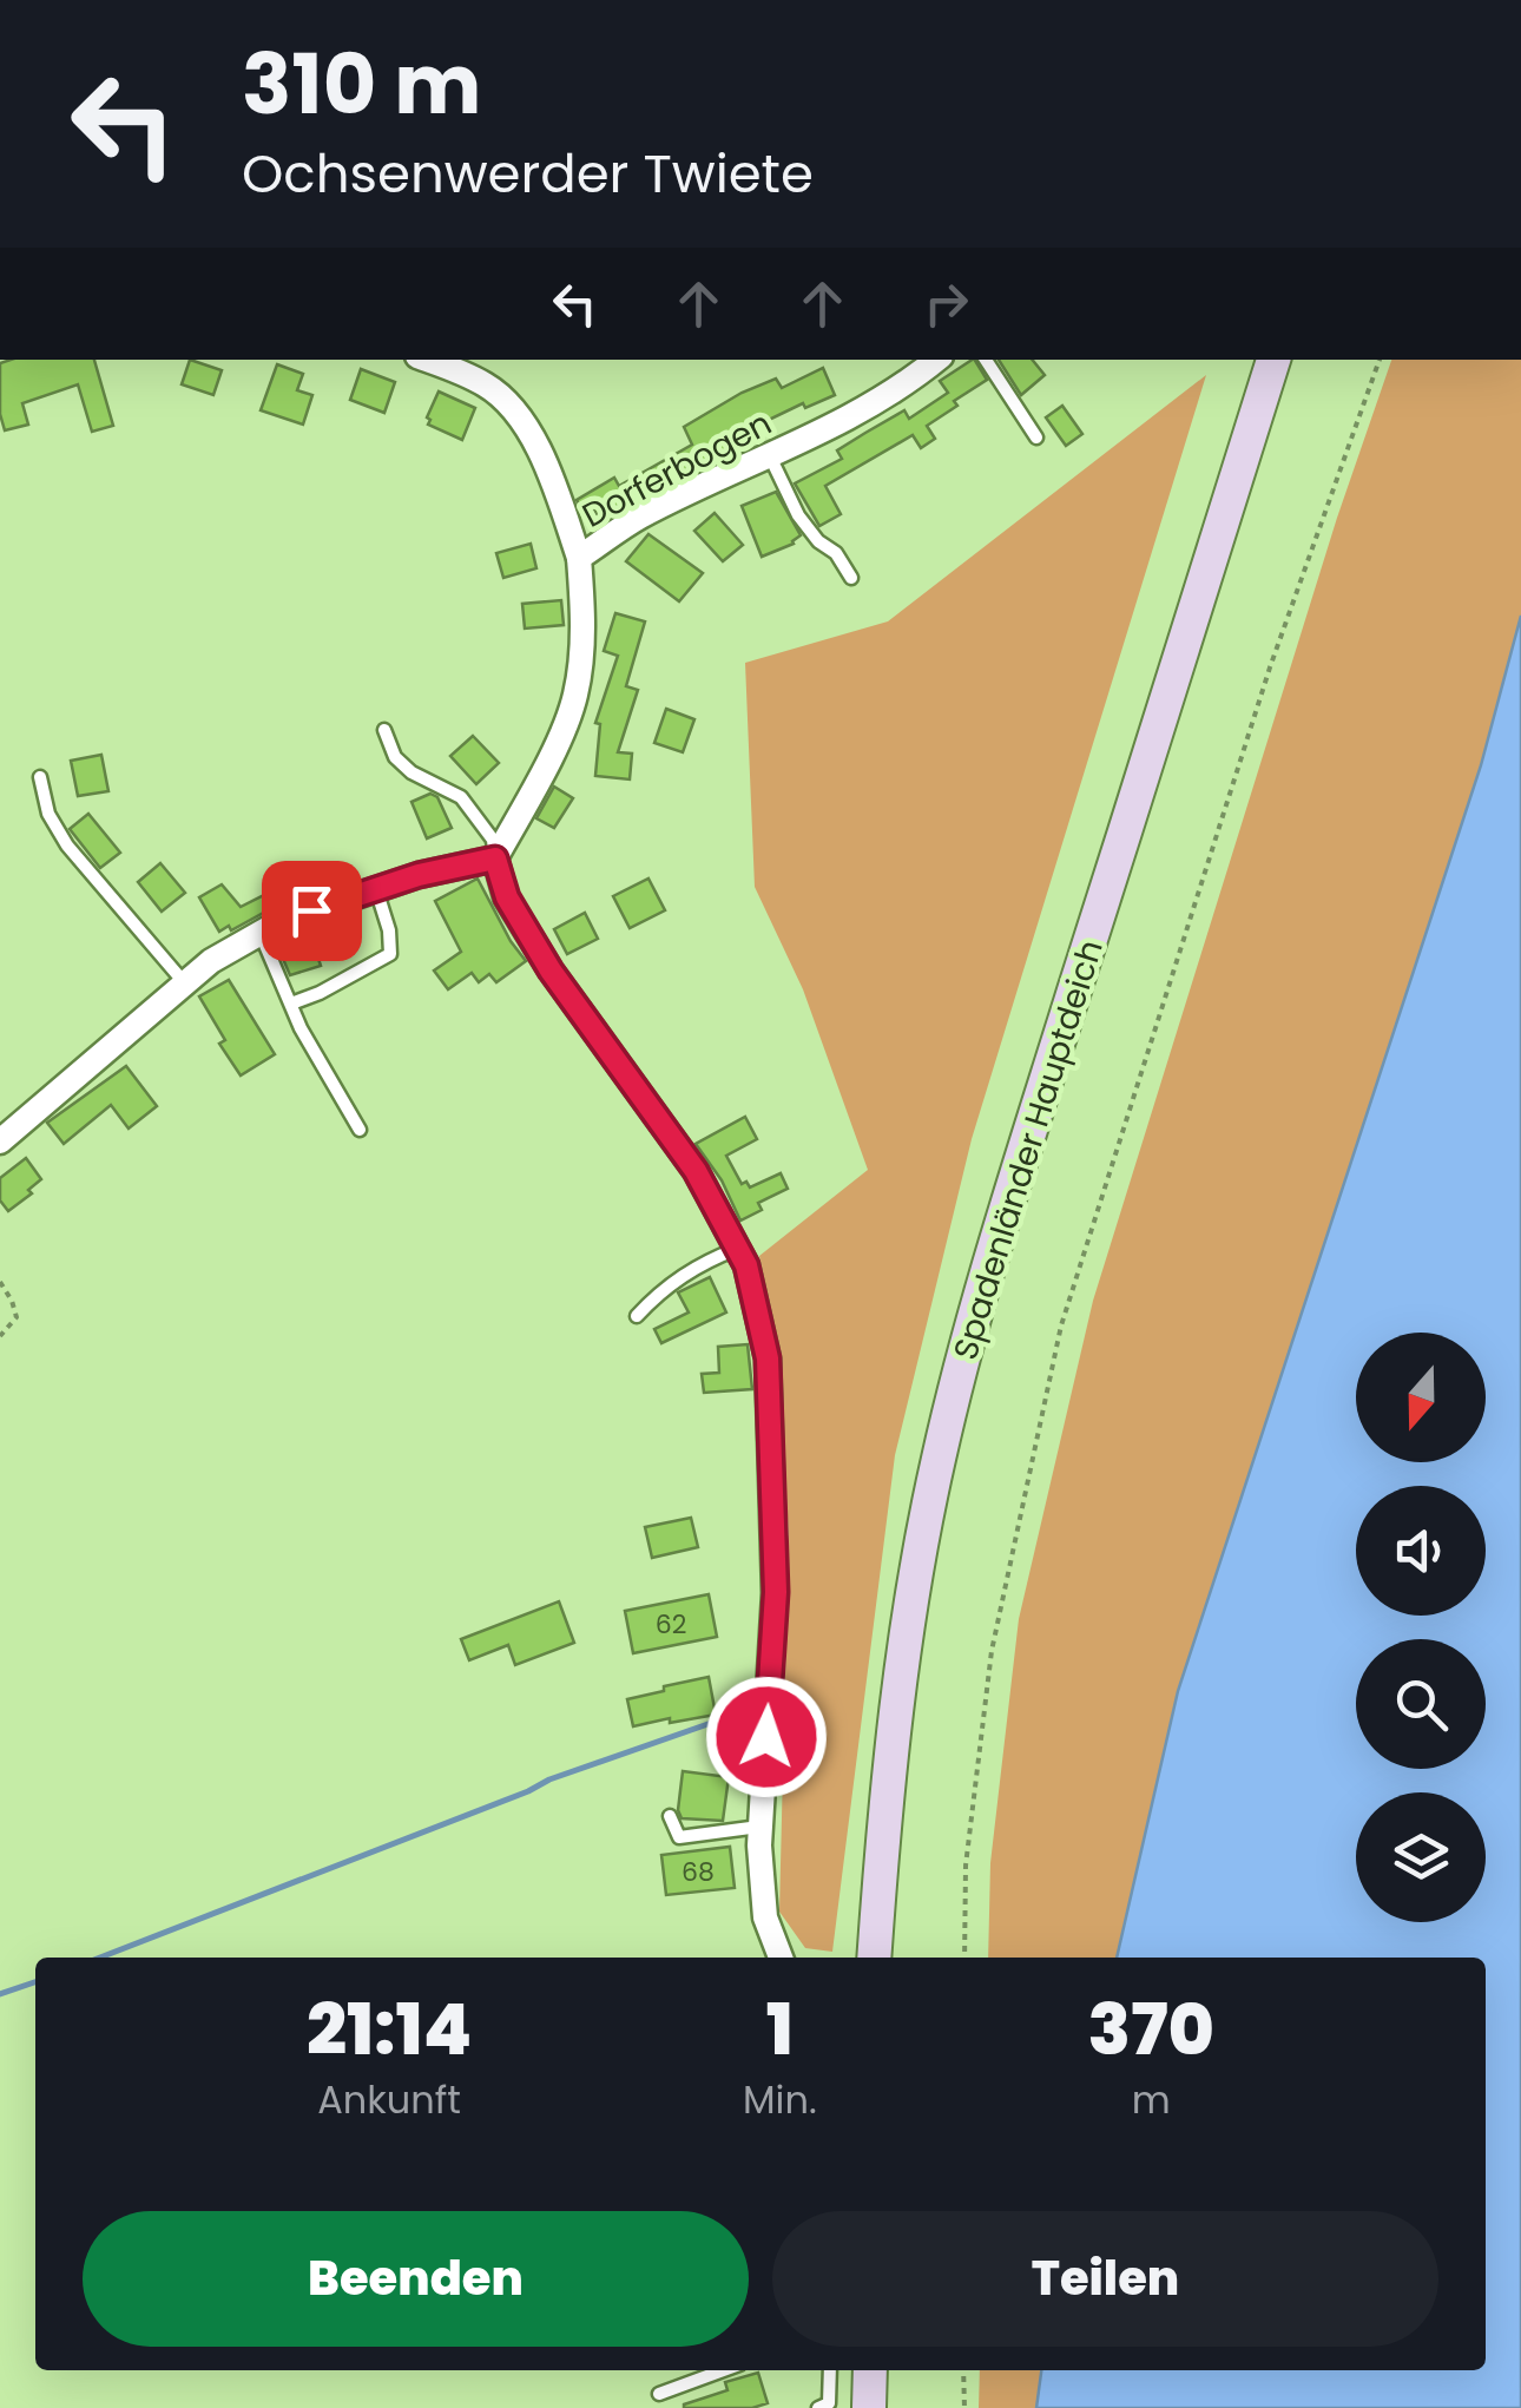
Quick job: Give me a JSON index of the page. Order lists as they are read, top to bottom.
{
  "streets": {
    "street": ["Dorferbogen", "Spadenländer Hauptdeich"]
  },
  "house_numbers": ["62", "68"],
  "north": "bottom",
  "page": {
    "turn": ["310 m", "Ochsenwerder Twiete"],
    "eta": [
      "21:14",
      "Ankunft",
      "1",
      "Min.",
      "370",
      "m"
    ],
    "buttons": ["Beenden", "Teilen"]
  }
}
